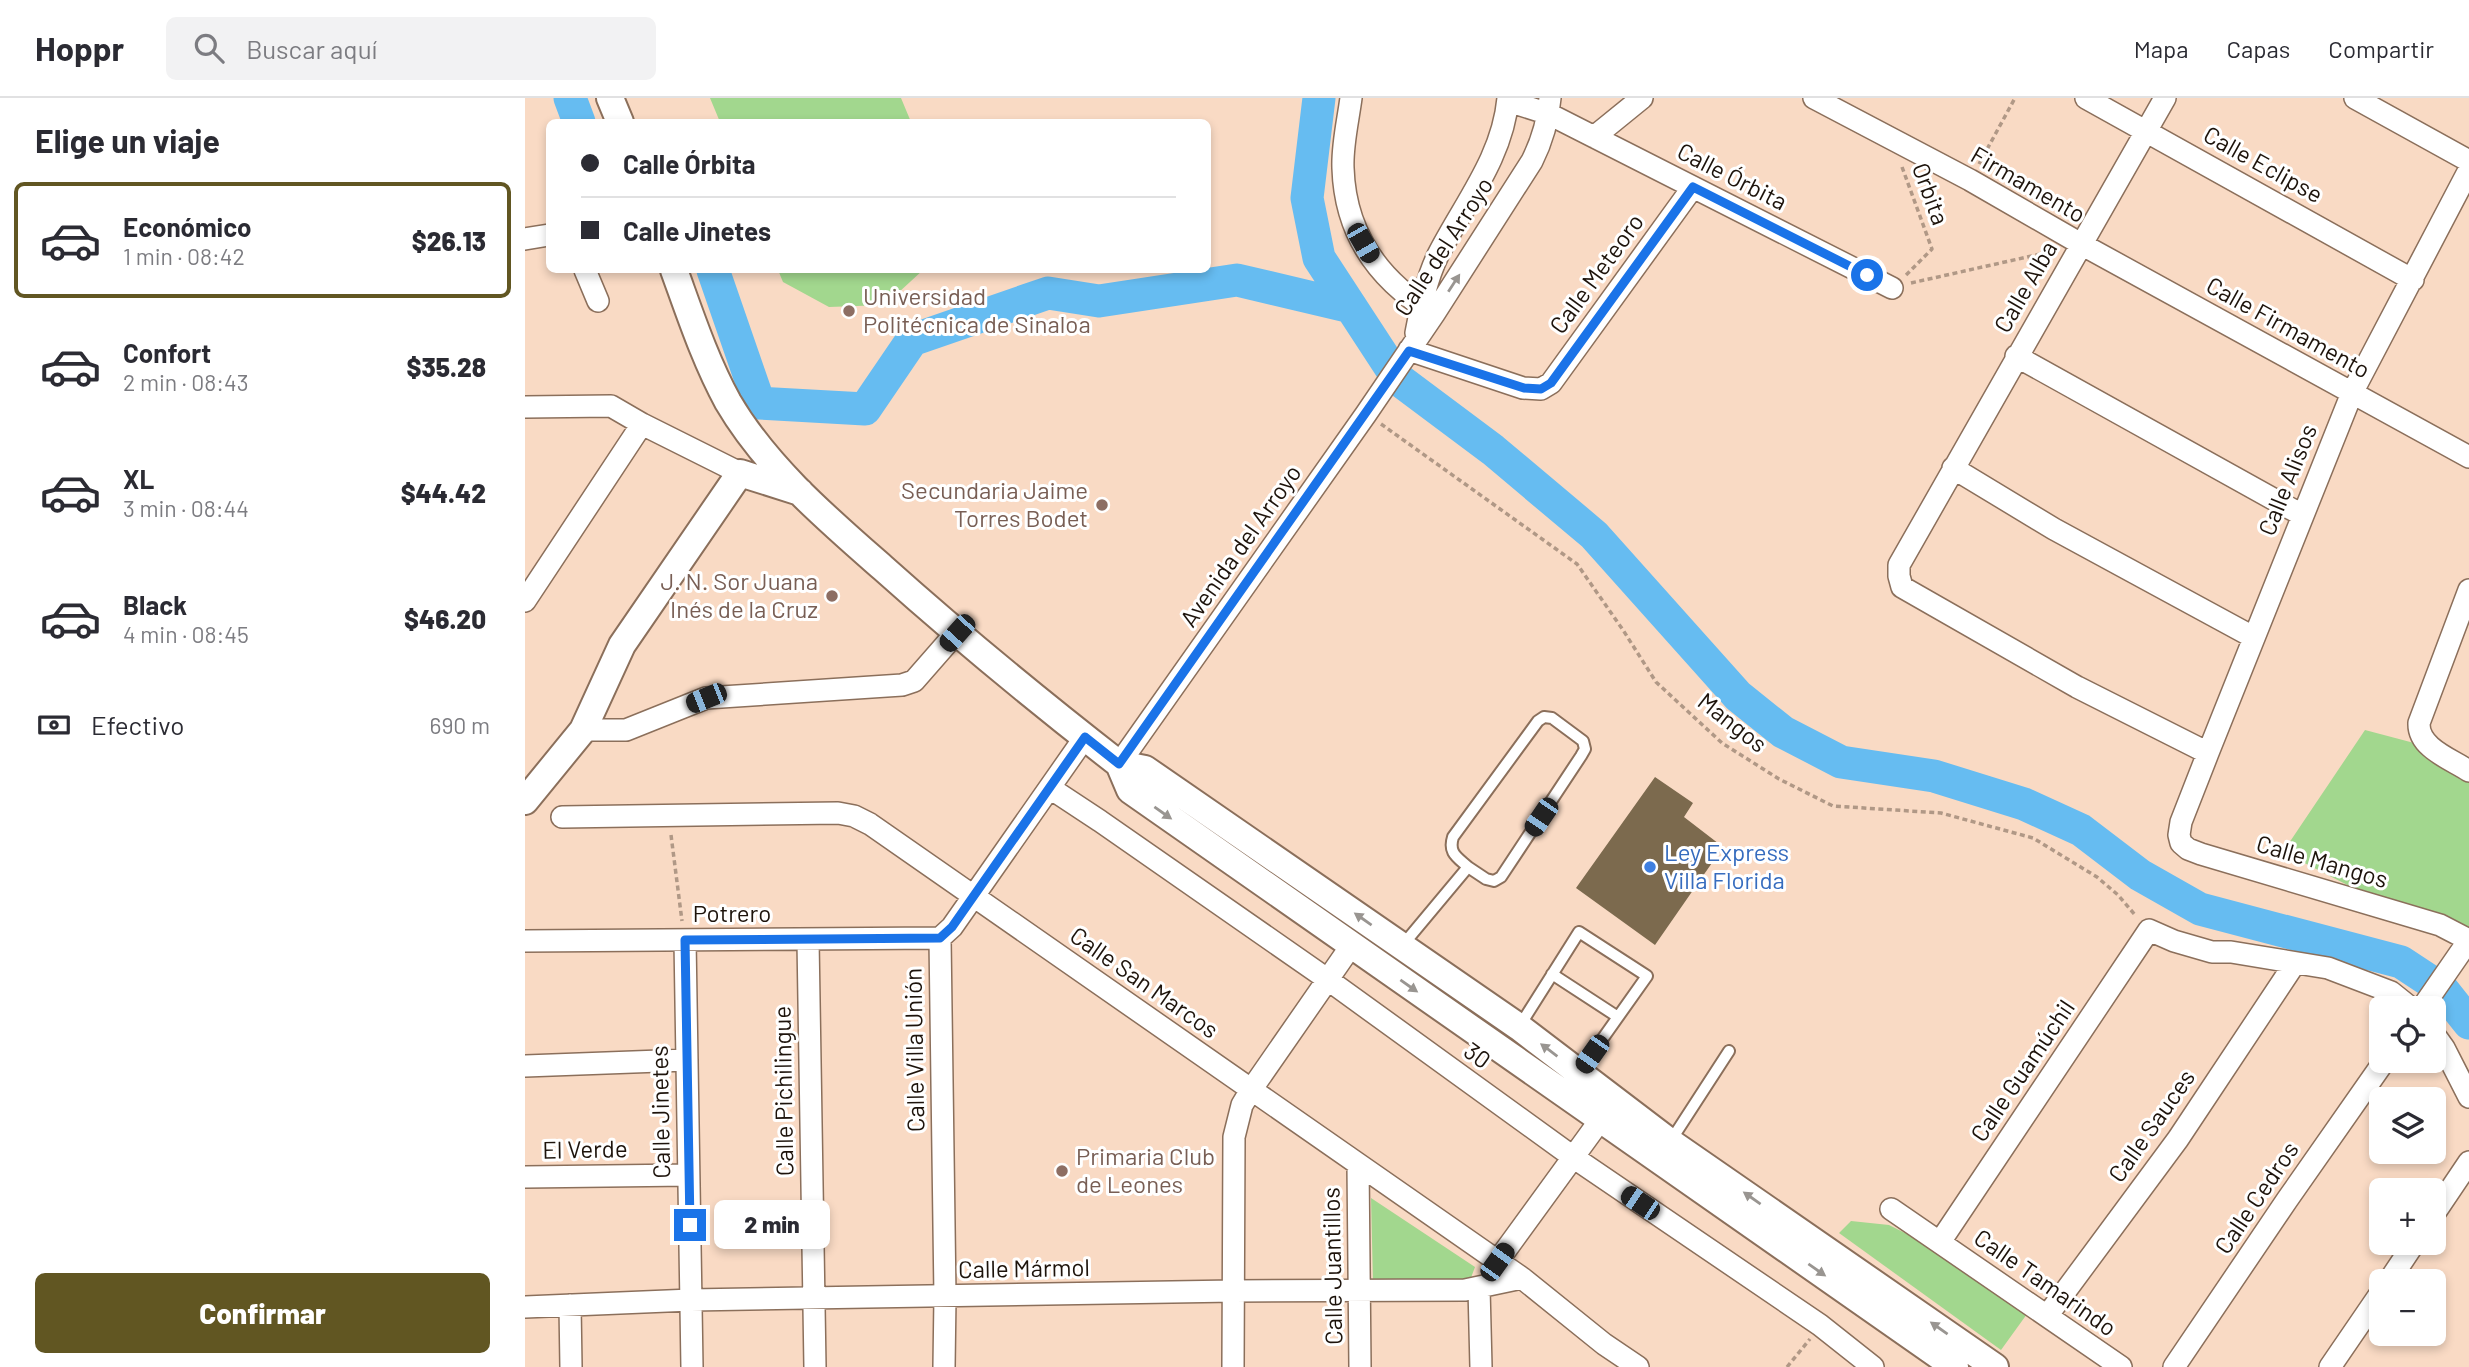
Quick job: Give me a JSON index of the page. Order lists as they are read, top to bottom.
{
  "streets": {
    "street": [
      "Calle Eclipse",
      "Calle Órbita",
      "Firmamento",
      "Calle del Arroyo",
      "Calle Meteoro",
      "Calle Alba",
      "Calle Firmamento",
      "Calle Alisos",
      "Avenida del Arroyo",
      "Calle Mangos",
      "Potrero",
      "Calle San Marcos",
      "Calle Villa Unión",
      "30",
      "Calle Guamúchil",
      "Calle Pichilingue",
      "Calle Jinetes",
      "Calle Sauces",
      "El Verde",
      "Calle Cedros",
      "Calle Juantillos",
      "Calle Mármol",
      "Calle Tamarindo"
    ],
    "path": ["Orbita", "Mangos"]
  },
  "crossings": [
    ["Calle Eclipse", "Calle Alba"],
    ["Calle Eclipse", "Calle Alisos"],
    ["Calle Órbita", "Firmamento"],
    ["Calle Órbita", "Orbita"],
    ["Calle Órbita", "Calle del Arroyo"],
    ["Calle Órbita", "Calle Meteoro"],
    ["Firmamento", "Orbita"],
    ["Firmamento", "Calle Alba"],
    ["Firmamento", "Calle Firmamento"],
    ["Calle del Arroyo", "Calle Meteoro"],
    ["Calle del Arroyo", "Avenida del Arroyo"],
    ["Calle Meteoro", "Avenida del Arroyo"],
    ["Calle Alba", "Calle Firmamento"],
    ["Calle Alba", "Calle Alisos"],
    ["Calle Firmamento", "Calle Alisos"],
    ["Calle Alisos", "Calle Mangos"],
    ["Avenida del Arroyo", "Mangos"],
    ["Mangos", "Calle Guamúchil"],
    ["Potrero", "Calle Villa Unión"],
    ["Potrero", "Calle Pichilingue"],
    ["Potrero", "Calle Jinetes"],
    ["Calle San Marcos", "Calle Villa Unión"],
    ["Calle San Marcos", "Calle Juantillos"],
    ["Calle San Marcos", "Calle Mármol"],
    ["Calle Villa Unión", "30"],
    ["Calle Villa Unión", "Calle Mármol"],
    ["Calle Guamúchil", "Calle Tamarindo"],
    ["Calle Pichilingue", "Calle Mármol"],
    ["Calle Jinetes", "El Verde"],
    ["Calle Jinetes", "Calle Mármol"],
    ["Calle Sauces", "Calle Tamarindo"],
    ["Calle Juantillos", "Calle Mármol"]
  ],
  "places": [
    "Universidad Politécnica de Sinaloa",
    "Secundaria Jaime Torres Bodet",
    "J. N. Sor Juana Inés de la Cruz",
    "Ley Express Villa Florida",
    "Primaria Club de Leones"
  ],
  "page": {
    "header": "Hoppr",
    "search": "Buscar aquí",
    "nav": ["Mapa", "Capas", "Compartir"],
    "heading": "Elige un viaje",
    "banner": ["Calle Órbita", "Calle Jinetes"],
    "list": [
      {
        "name": "Económico",
        "note": "1 min · 08:42",
        "value": "$26.13"
      },
      {
        "name": "Confort",
        "note": "2 min · 08:43",
        "value": "$35.28"
      },
      {
        "name": "XL",
        "note": "3 min · 08:44",
        "value": "$44.42"
      },
      {
        "name": "Black",
        "note": "4 min · 08:45",
        "value": "$46.20"
      }
    ],
    "pay": ["Efectivo", "690 m"],
    "map_buttons": ["+", "−"],
    "bubble": "2 min",
    "buttons": "Confirmar"
  }
}
